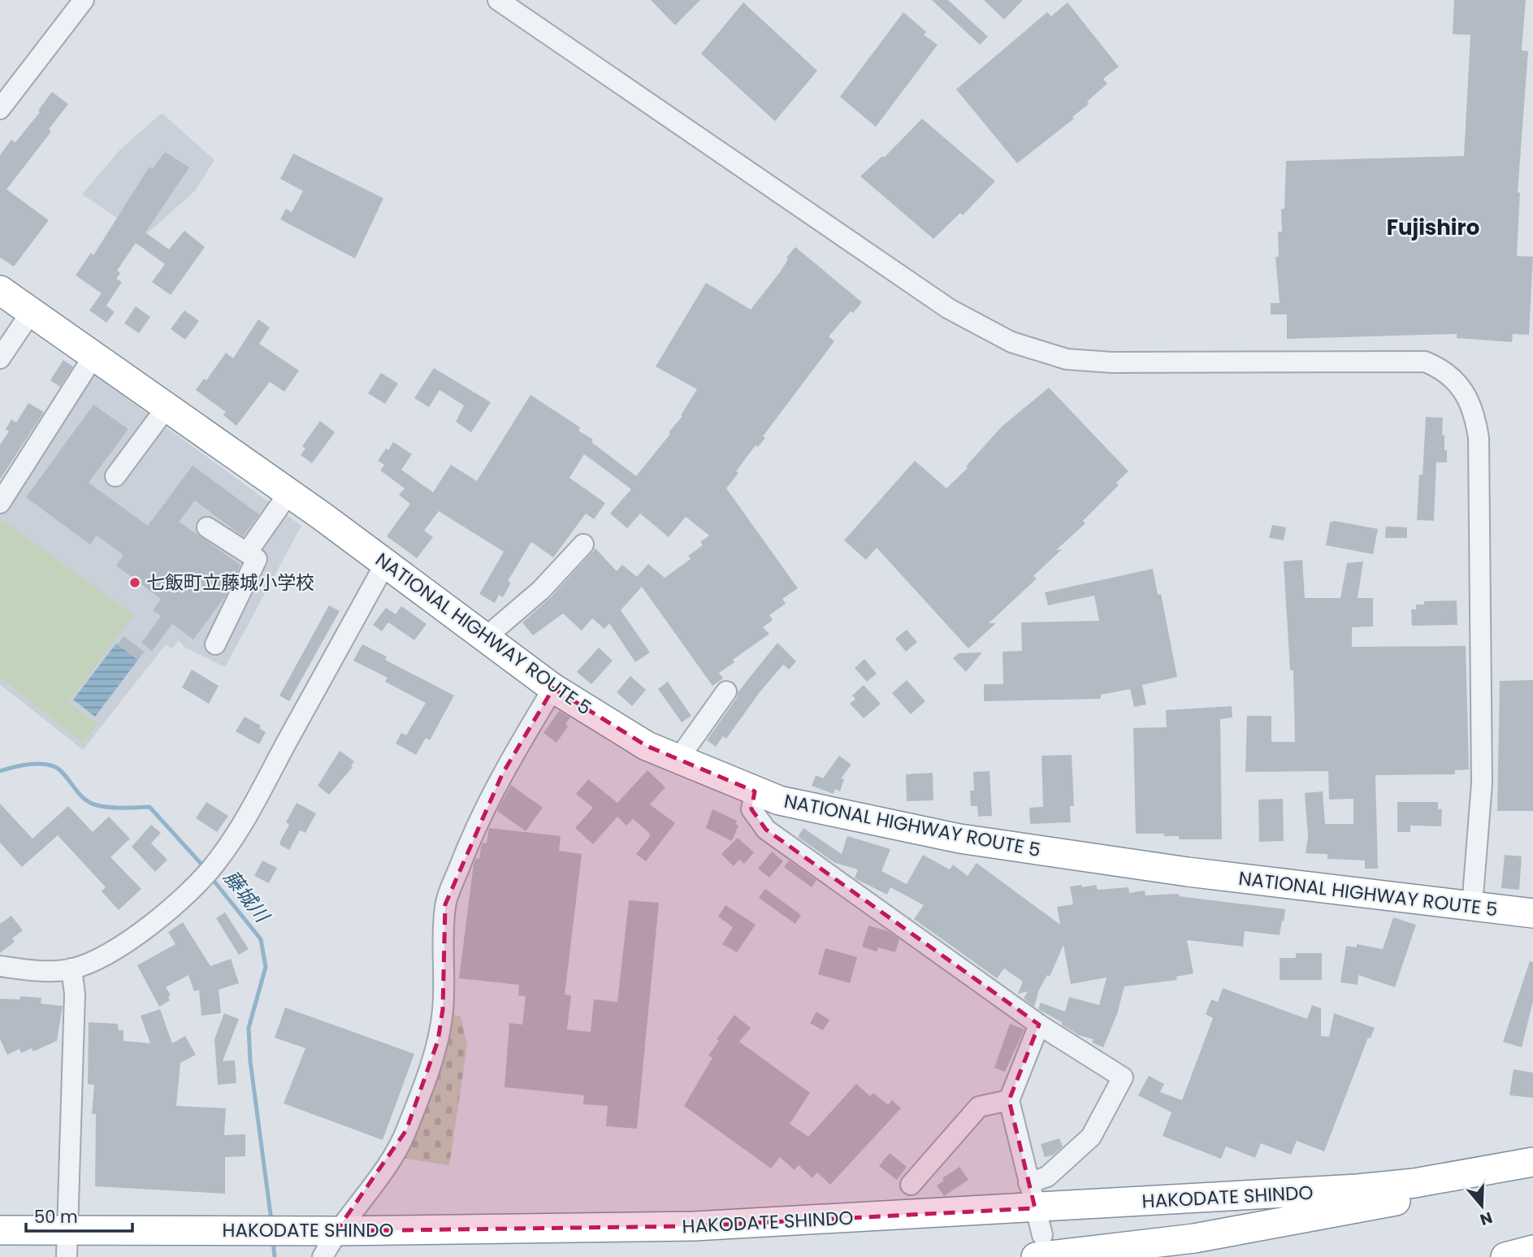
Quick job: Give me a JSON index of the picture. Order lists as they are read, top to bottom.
{
  "streets": {
    "highway": ["NATIONAL HIGHWAY ROUTE 5", "HAKODATE SHINDO"]
  },
  "districts": ["Fujishiro"],
  "water": ["藤城川"],
  "places": ["七飯町立藤城小学校"],
  "scale_bar": "50 m",
  "north": "bottom"
}
